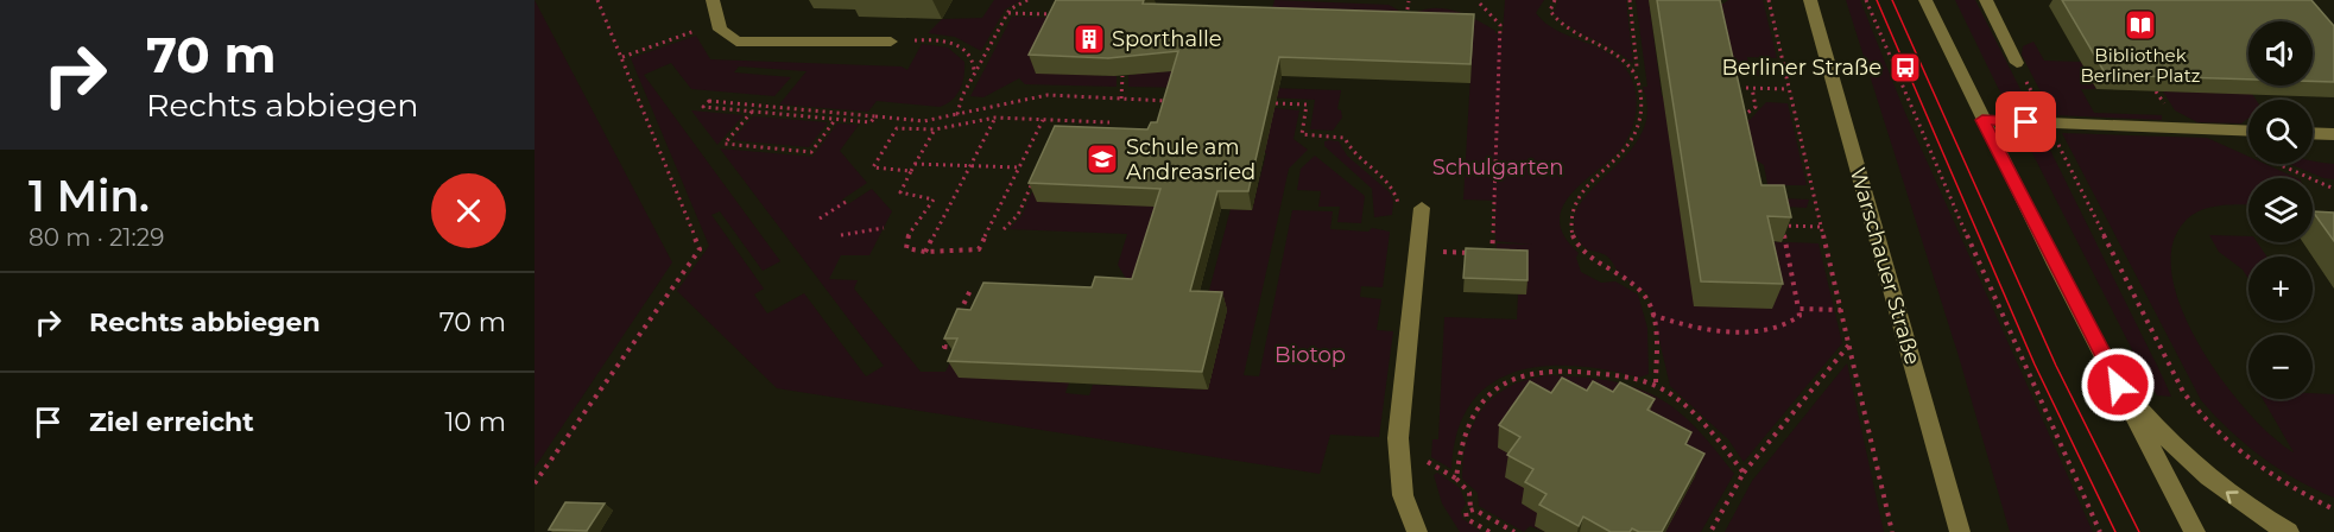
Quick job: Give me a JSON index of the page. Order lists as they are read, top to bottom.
{
  "streets": {
    "street": ["Warschauer Straße"]
  },
  "parks": ["Schulgarten", "Biotop"],
  "places": {
    "library": ["Bibliothek Berliner Platz"],
    "building": ["Sporthalle"],
    "bus stop": ["Berliner Straße"],
    "school or university": ["Schule am Andreasried"]
  },
  "page": {
    "turn": ["70 m", "Rechts abbiegen"],
    "map_buttons": ["+", "−"],
    "heading": ["1 Min.", "80 m · 21:29"],
    "list": [
      {
        "name": "Rechts abbiegen",
        "value": "70 m"
      },
      {
        "name": "Ziel erreicht",
        "value": "10 m"
      }
    ]
  }
}
